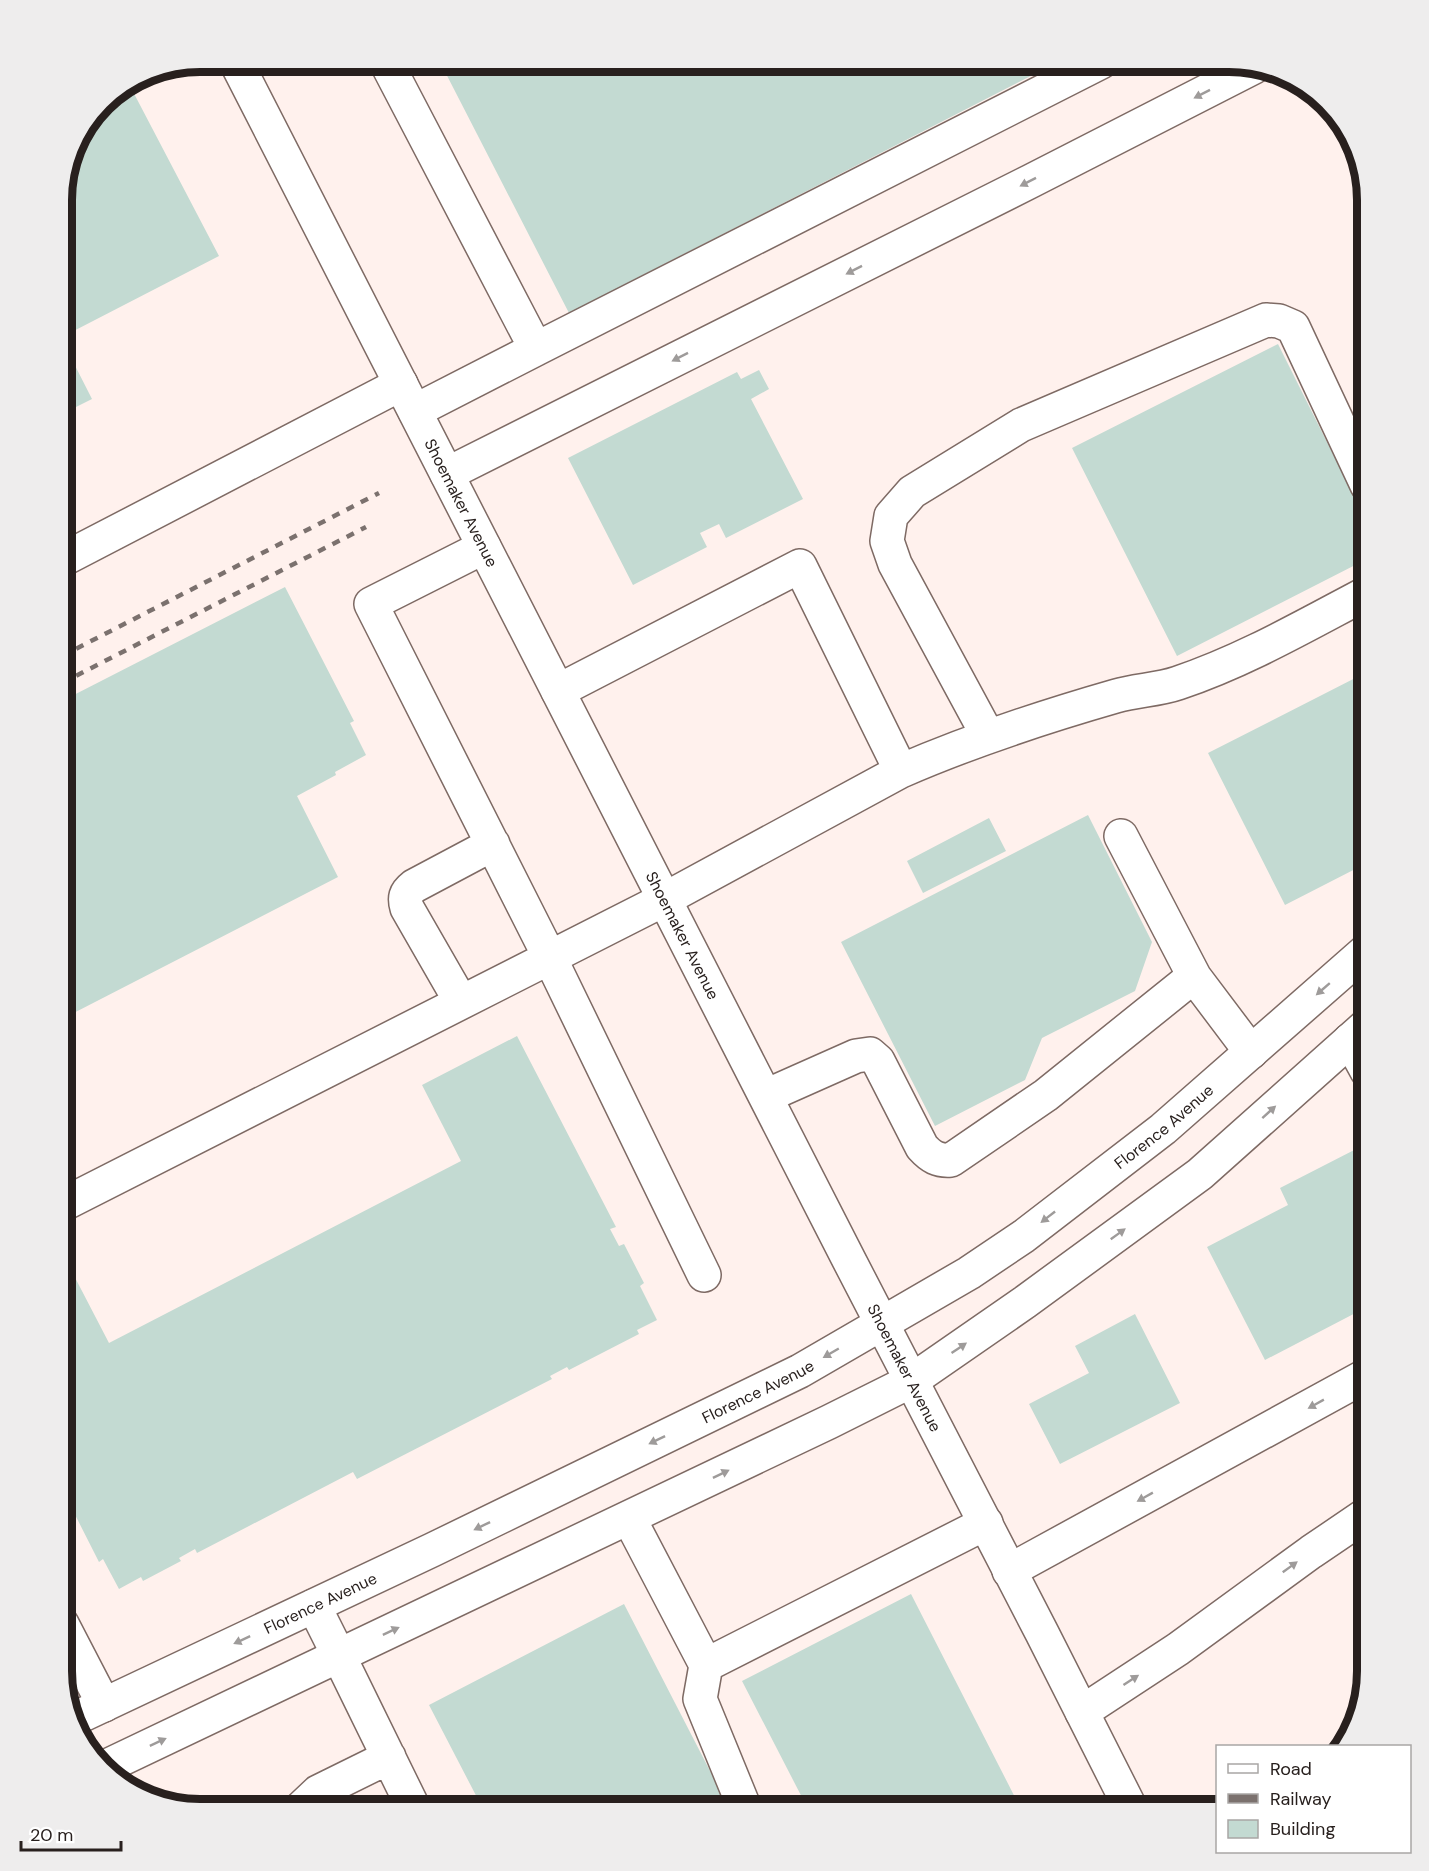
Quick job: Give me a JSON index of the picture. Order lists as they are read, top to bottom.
{
  "streets": {
    "main road": ["Shoemaker Avenue", "Florence Avenue"]
  },
  "crossings": [
    ["Shoemaker Avenue", "Florence Avenue"]
  ],
  "legend": ["Road", "Railway", "Building"],
  "scale_bar": "20 m"
}
